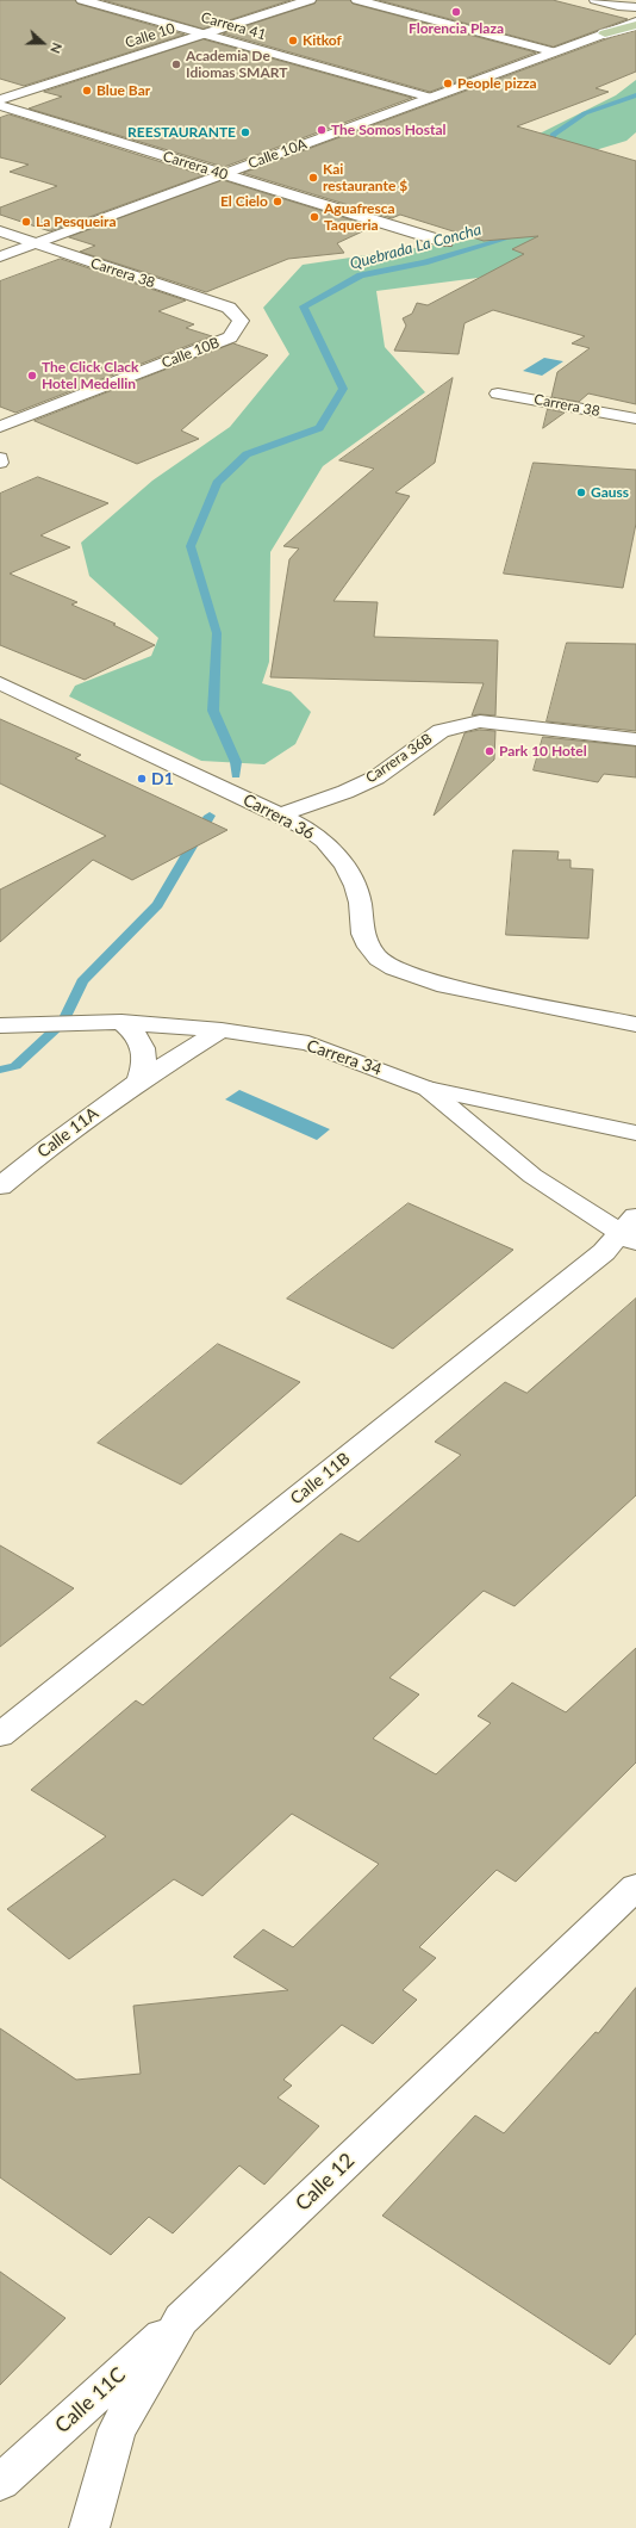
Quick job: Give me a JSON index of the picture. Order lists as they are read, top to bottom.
{
  "streets": {
    "street": [
      "Carrera 41",
      "Calle 10",
      "Calle 10A",
      "Carrera 40",
      "Carrera 38",
      "Calle 10B",
      "Carrera 36B",
      "Carrera 36",
      "Carrera 34",
      "Calle 11A",
      "Calle 11B",
      "Calle 12",
      "Calle 11C"
    ]
  },
  "crossings": [
    ["Carrera 41", "Calle 10"],
    ["Carrera 41", "Calle 10A"],
    ["Calle 10A", "Carrera 40"],
    ["Calle 10A", "Carrera 38"],
    ["Carrera 38", "Calle 10B"],
    ["Carrera 36B", "Carrera 36"],
    ["Carrera 34", "Calle 11A"],
    ["Carrera 34", "Calle 11B"],
    ["Calle 12", "Calle 11C"]
  ],
  "water": ["Quebrada La Concha"],
  "places": [
    "Florencia Plaza",
    "Kitkof",
    "Academia De Idiomas SMART",
    "People pizza",
    "Blue Bar",
    "The Somos Hostal",
    "REESTAURANTE",
    "Kai restaurante $",
    "El Cielo",
    "Aguafresca Taqueria",
    "La Pesqueira",
    "The Click Clack Hotel Medellin",
    "Gauss",
    "Park 10 Hotel",
    "D1"
  ],
  "north": "right"
}
